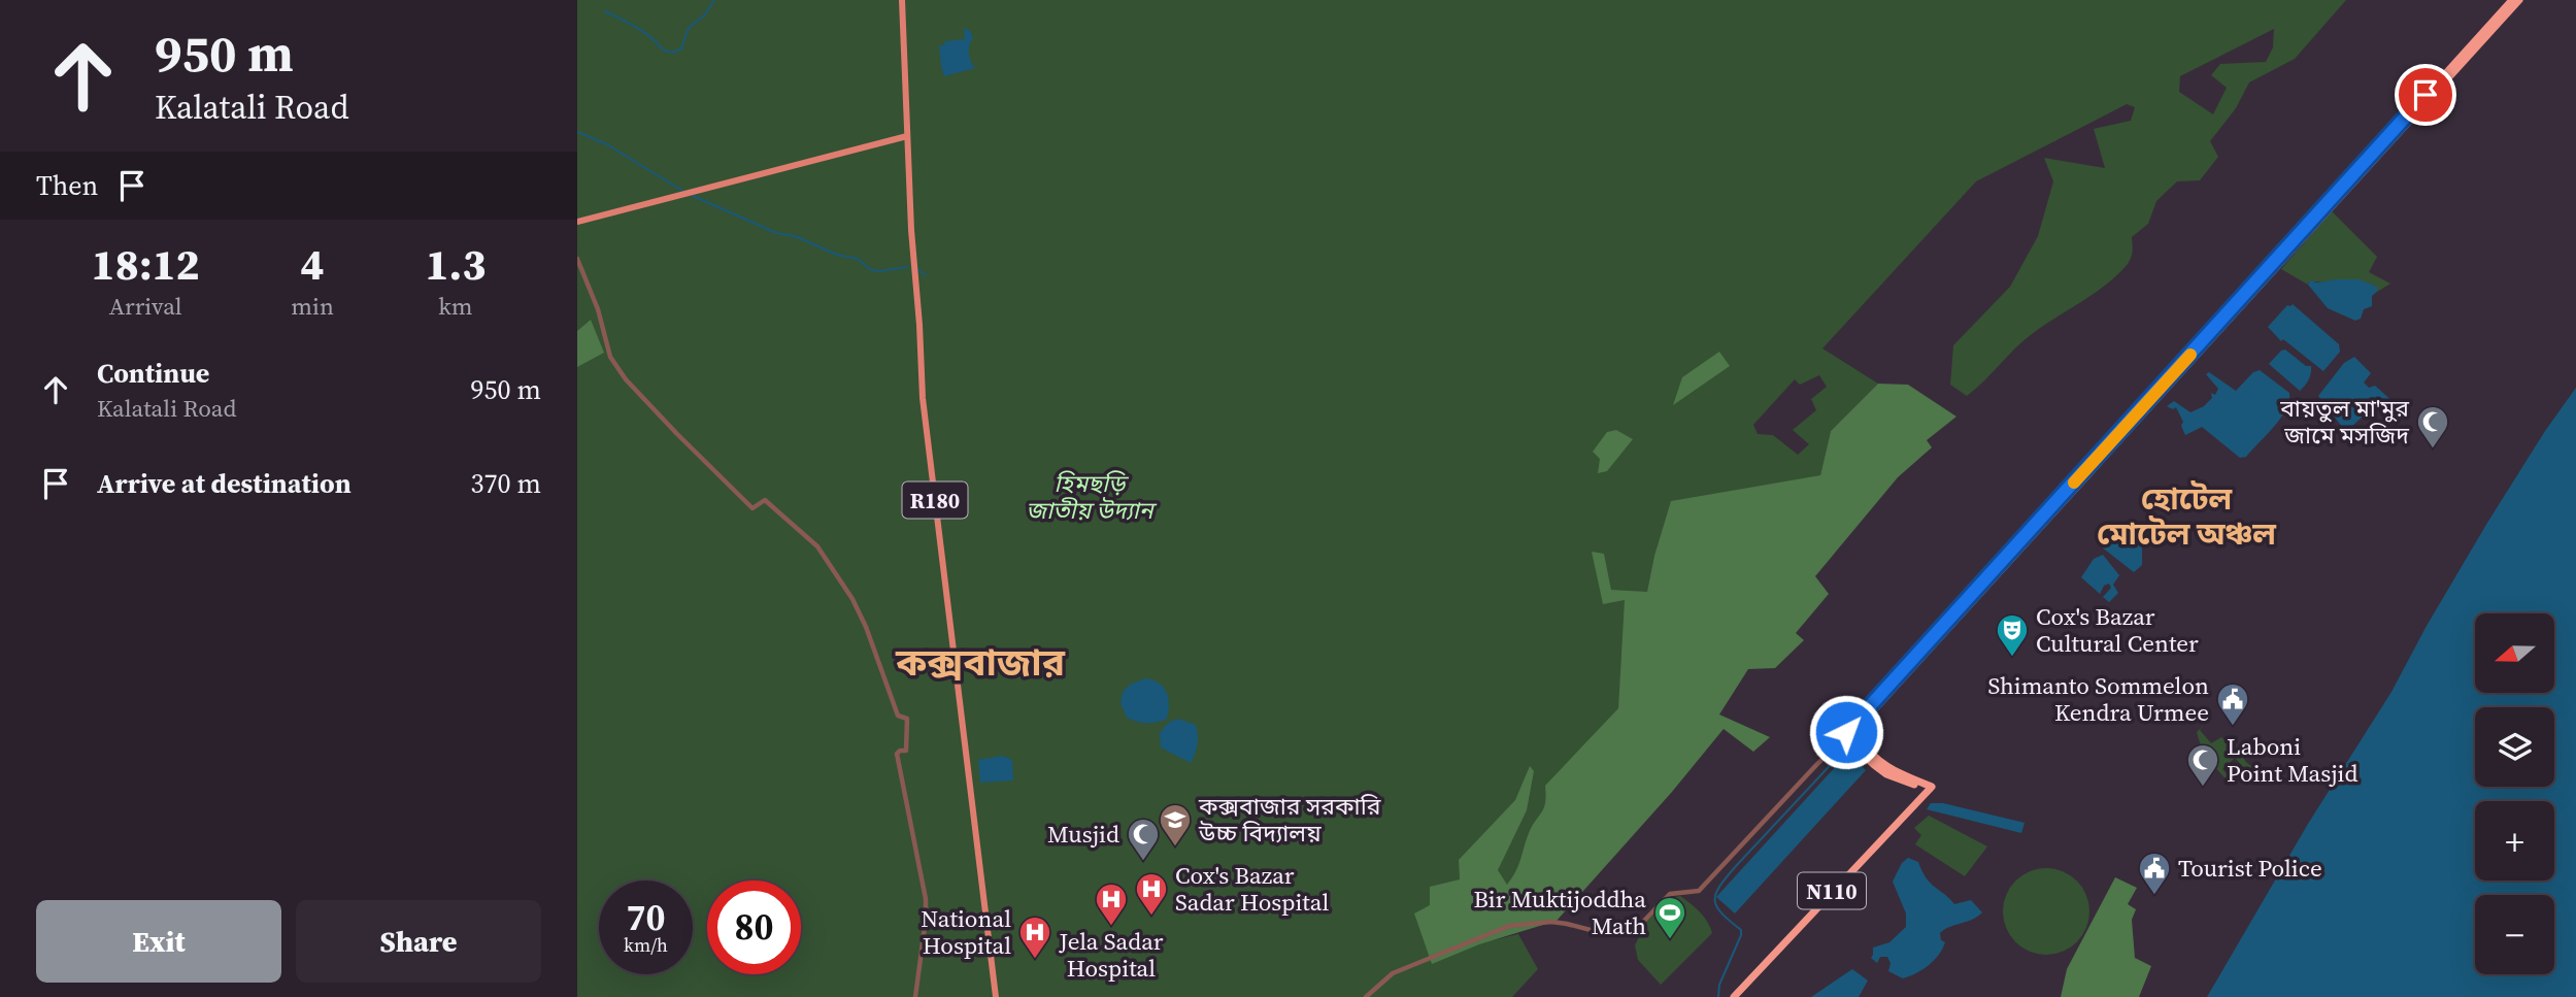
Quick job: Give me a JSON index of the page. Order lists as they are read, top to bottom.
{
  "streets": {
    "highway": ["N110"],
    "main road": ["R180"]
  },
  "districts": ["হোটেল মোটেল অঞ্চল", "কক্সবাজার"],
  "parks": ["হিমছড়ি জাতীয় উদ্যান"],
  "places": {
    "mosque": ["বায়তুল মা'মুর জামে মসজিদ", "Laboni Point Masjid", "Musjid"],
    "theatre": ["Cox's Bazar Cultural Center"],
    "public building": ["Shimanto Sommelon Kendra Urmee", "Tourist Police"],
    "school or university": ["কক্সবাজার সরকারি উচ্চ বিদ্যালয়"],
    "hospital": ["Cox's Bazar Sadar Hospital", "Jela Sadar Hospital", "National Hospital"],
    "sports": ["Bir Muktijoddha Math"]
  },
  "north": "left",
  "page": {
    "turn": ["950 m", "Kalatali Road"],
    "then": "Then",
    "eta": [
      "18:12",
      "Arrival",
      "4",
      "min",
      "1.3",
      "km"
    ],
    "list": [
      {
        "name": "Continue",
        "note": "Kalatali Road",
        "value": "950 m"
      },
      {
        "name": "Arrive at destination",
        "value": "370 m"
      }
    ],
    "map_buttons": ["+", "−"],
    "speed": "70 km/h",
    "limit": "80",
    "buttons": ["Exit", "Share"]
  }
}
